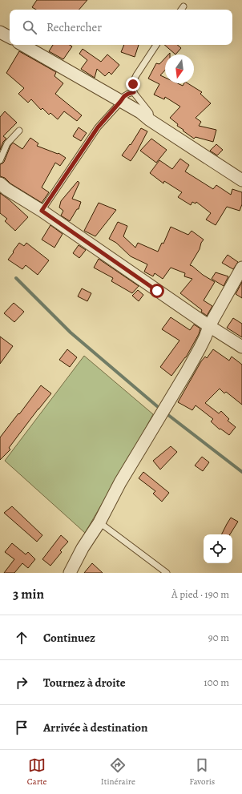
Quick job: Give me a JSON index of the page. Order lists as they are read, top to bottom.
{
  "north": "bottom",
  "page": {
    "search": "Rechercher",
    "heading": ["3 min", "À pied · 190 m"],
    "list": [
      ["Continuez", "90 m"],
      ["Tournez à droite", "100 m"],
      "Arrivée à destination"
    ],
    "nav": ["Carte", "Itinéraire", "Favoris"]
  }
}
